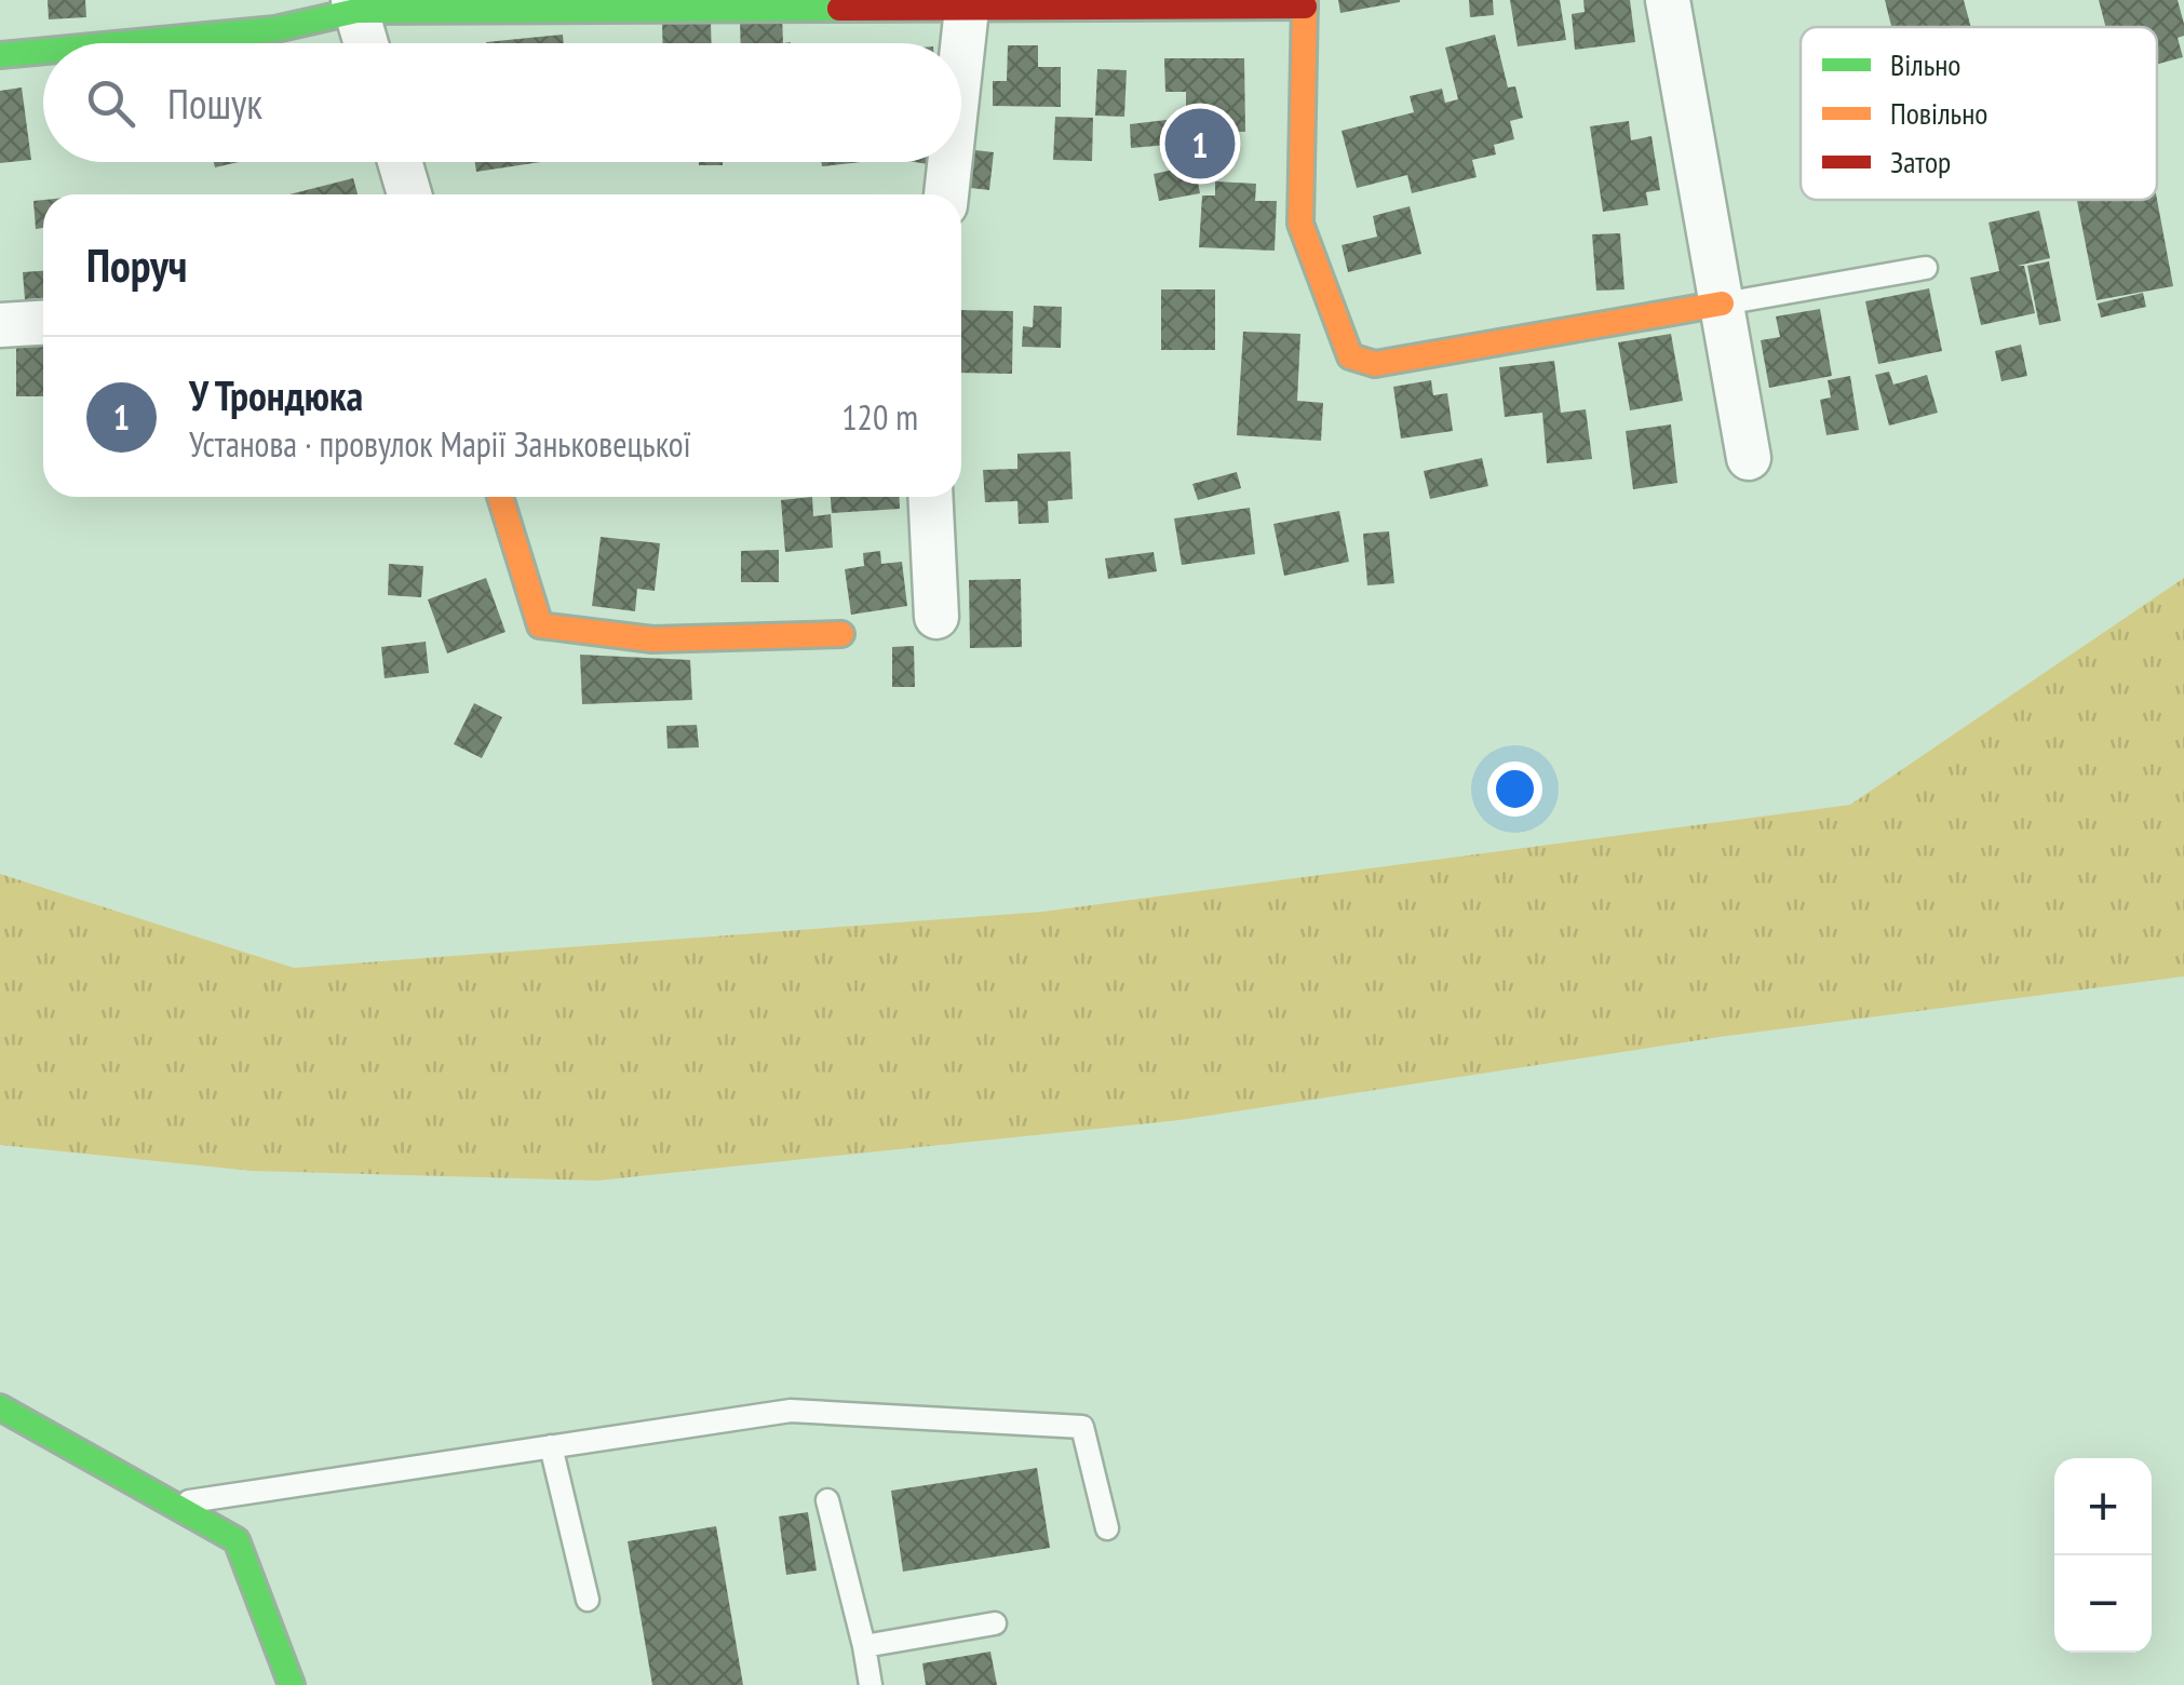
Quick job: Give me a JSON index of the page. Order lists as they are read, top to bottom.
{
  "legend": ["Вільно", "Повільно", "Затор"],
  "page": {
    "search": "Пошук",
    "pins": "1",
    "heading": "Поруч",
    "list": [
      {
        "mark": "1",
        "name": "У Трондюка",
        "note": "Установа · провулок Марії Заньковецької",
        "value": "120 m"
      }
    ],
    "map_buttons": ["+", "−"]
  }
}
